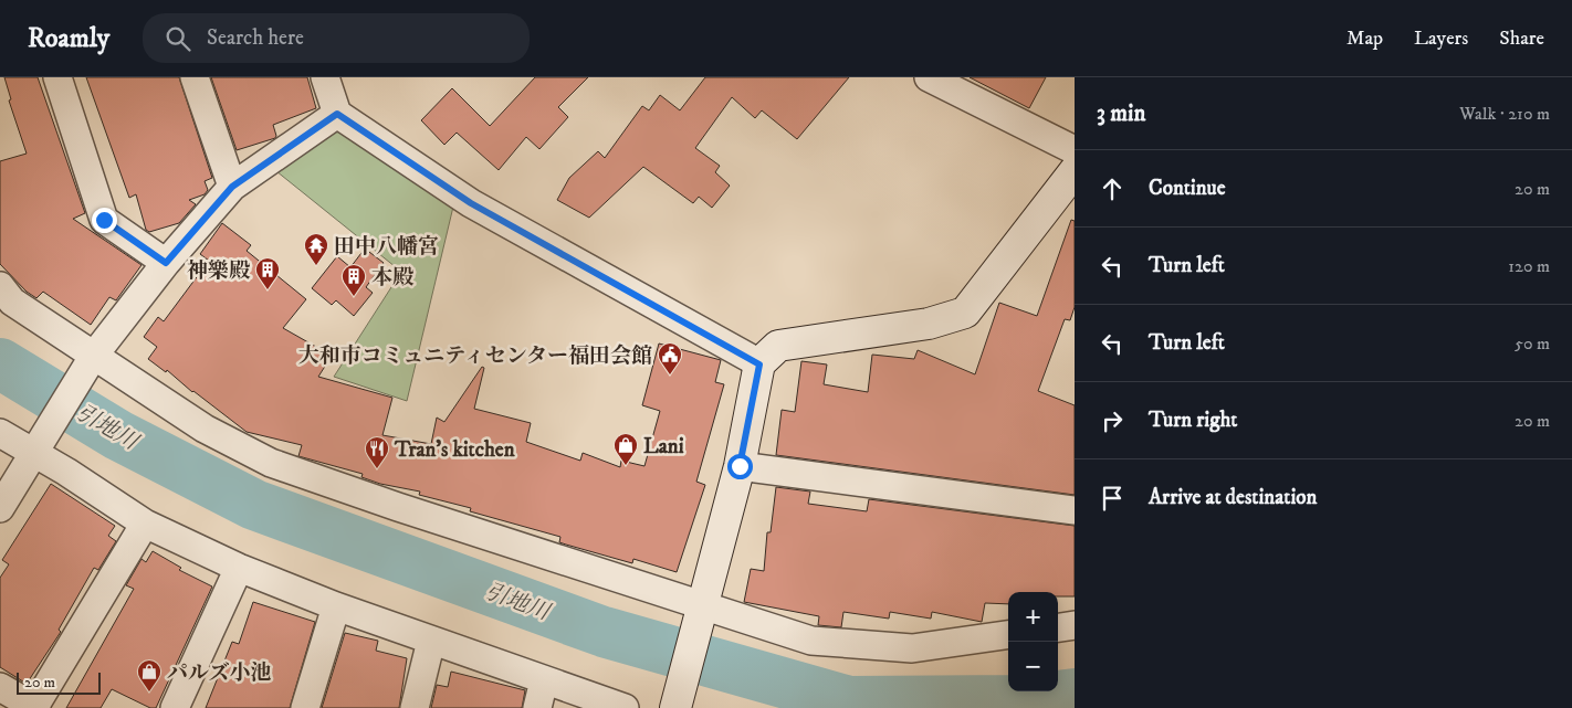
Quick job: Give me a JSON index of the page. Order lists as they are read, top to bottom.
{
  "water": ["引地川"],
  "places": {
    "temple": ["田中八幡宮"],
    "building": ["神樂殿", "本殿"],
    "public building": ["大和市コミュニティセンター福田会館"],
    "shop": ["Lani", "パルズ小池"],
    "restaurant": ["Tran’s kitchen"]
  },
  "scale_bar": "20 m",
  "page": {
    "header": "Roamly",
    "search": "Search here",
    "nav": ["Map", "Layers", "Share"],
    "heading": ["3 min", "Walk · 210 m"],
    "list": [
      ["Continue", "20 m"],
      ["Turn left", "120 m"],
      ["Turn left", "50 m"],
      ["Turn right", "20 m"],
      "Arrive at destination"
    ],
    "map_buttons": ["+", "−"],
    "scale": "20 m"
  }
}
